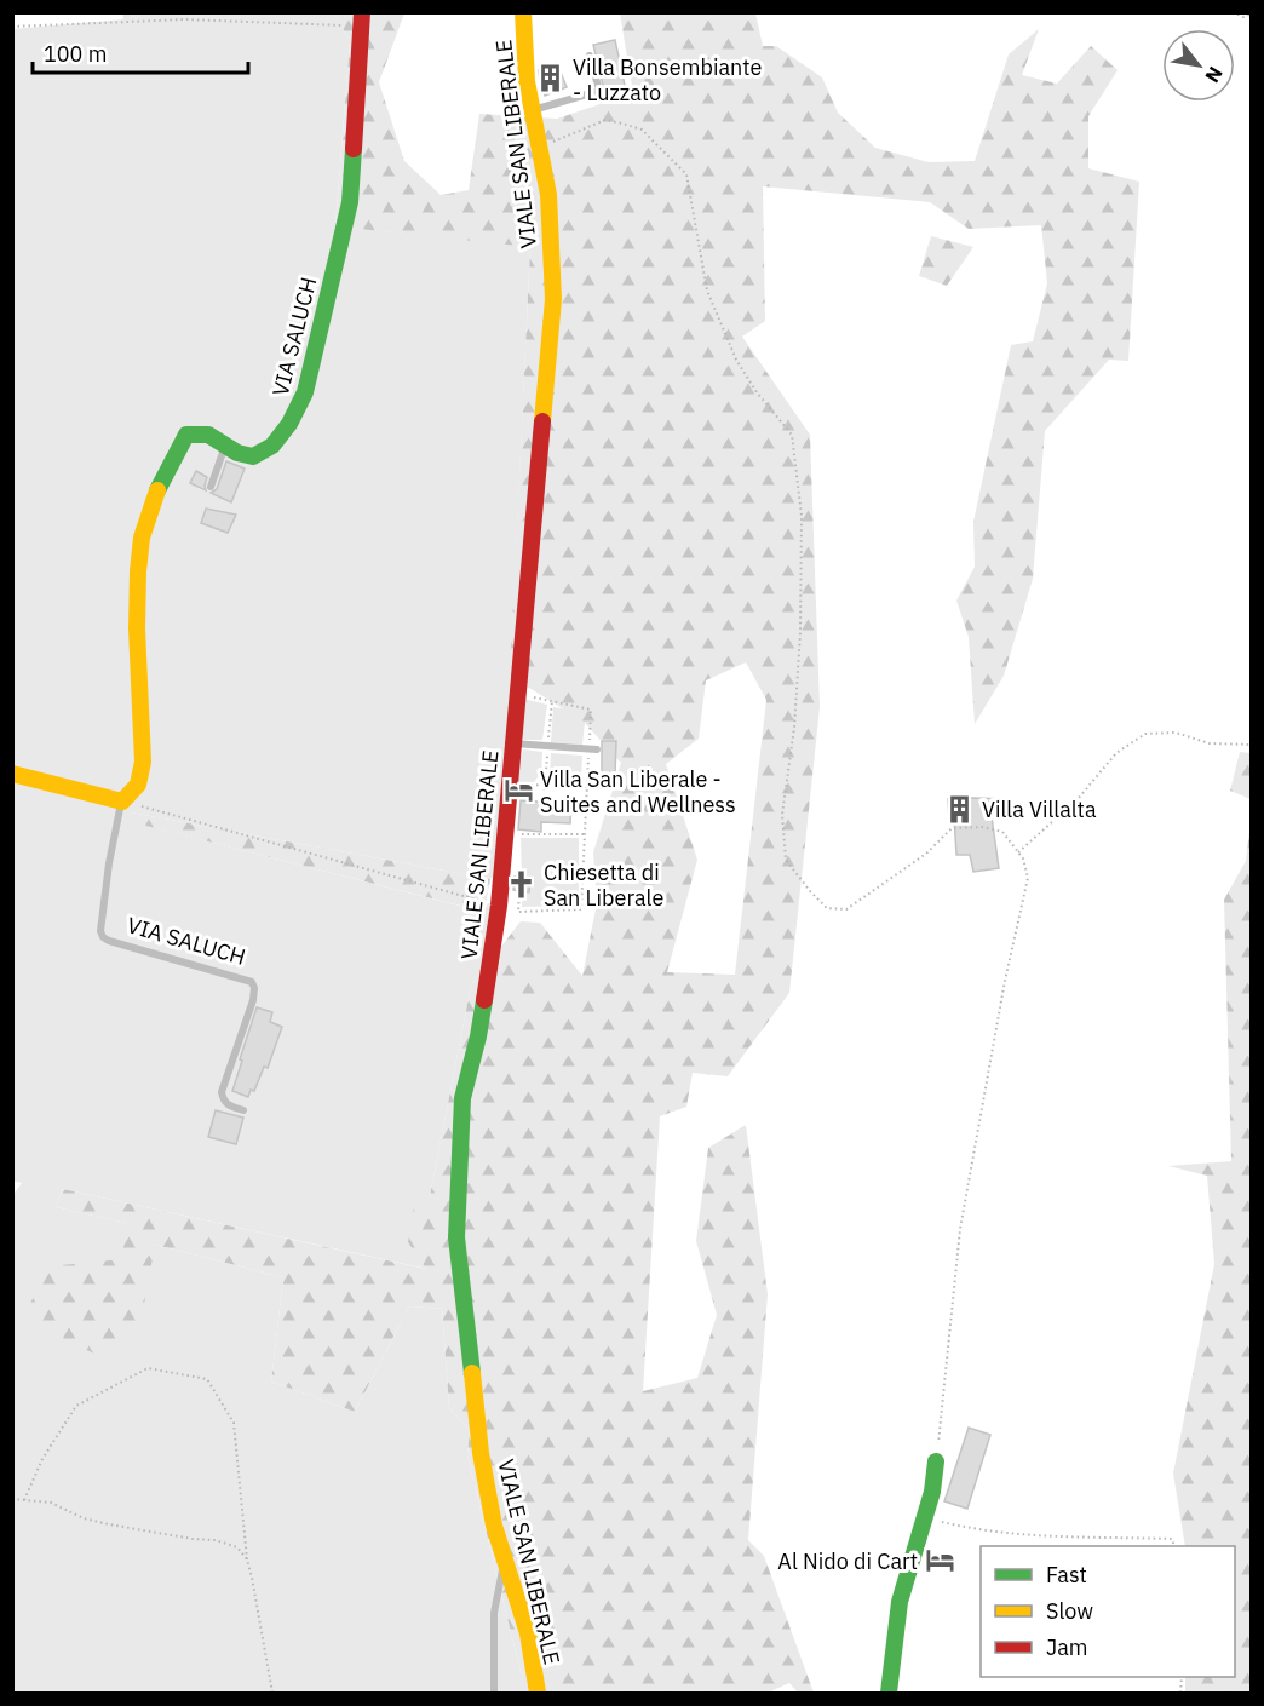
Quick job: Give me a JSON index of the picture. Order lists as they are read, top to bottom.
{
  "streets": {
    "street": ["VIALE SAN LIBERALE", "VIA SALUCH"]
  },
  "places": {
    "building": ["Villa Bonsembiante - Luzzato", "Villa Villalta"],
    "hotel": ["Villa San Liberale - Suites and Wellness", "Al Nido di Cart"],
    "church": ["Chiesetta di San Liberale"]
  },
  "legend": ["Fast", "Slow", "Jam"],
  "scale_bar": "100 m",
  "north": "bottom right"
}
